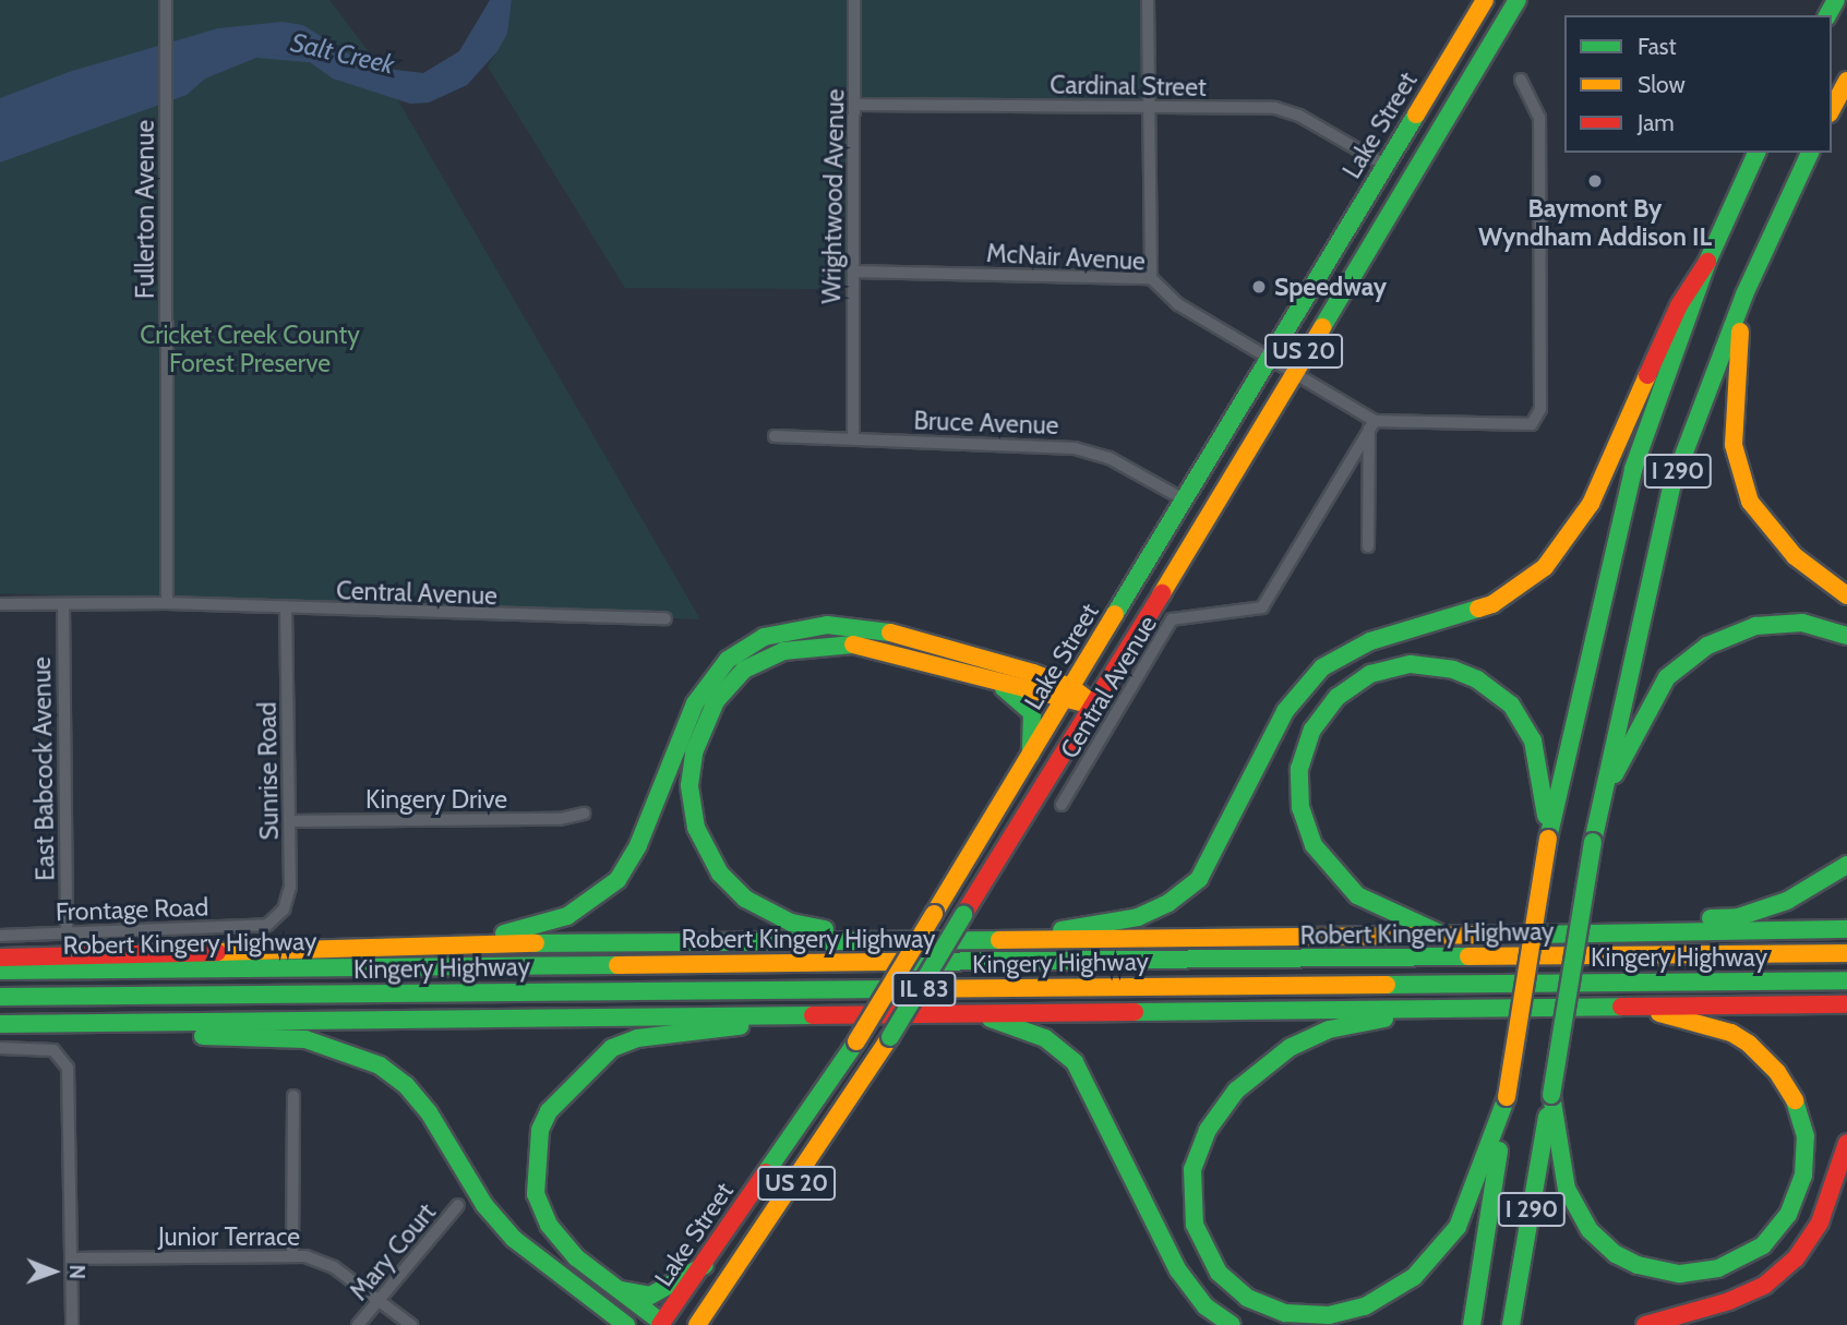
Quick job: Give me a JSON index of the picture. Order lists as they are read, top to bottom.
{
  "streets": {
    "main road": [
      "Lake Street",
      "US 20",
      "I 290",
      "Robert Kingery Highway",
      "Kingery Highway",
      "IL 83"
    ],
    "street": [
      "Cardinal Street",
      "Wrightwood Avenue",
      "Fullerton Avenue",
      "McNair Avenue",
      "Bruce Avenue",
      "Central Avenue",
      "East Babcock Avenue",
      "Sunrise Road",
      "Kingery Drive",
      "Frontage Road",
      "Junior Terrace",
      "Mary Court"
    ]
  },
  "crossings": [
    ["Cardinal Street", "Lake Street"],
    ["Cardinal Street", "Wrightwood Avenue"],
    ["Lake Street", "McNair Avenue"],
    ["Lake Street", "US 20"],
    ["Lake Street", "Bruce Avenue"],
    ["Wrightwood Avenue", "McNair Avenue"],
    ["Wrightwood Avenue", "Bruce Avenue"],
    ["Fullerton Avenue", "Central Avenue"],
    ["McNair Avenue", "Central Avenue"],
    ["Central Avenue", "East Babcock Avenue"],
    ["Central Avenue", "Sunrise Road"],
    ["East Babcock Avenue", "Frontage Road"],
    ["Sunrise Road", "Kingery Drive"],
    ["Sunrise Road", "Frontage Road"],
    ["Junior Terrace", "Mary Court"]
  ],
  "water": ["Salt Creek"],
  "parks": ["Cricket Creek County Forest Preserve"],
  "places": ["Baymont By Wyndham Addison IL", "Speedway"],
  "legend": ["Fast", "Slow", "Jam"],
  "north": "right"
}
